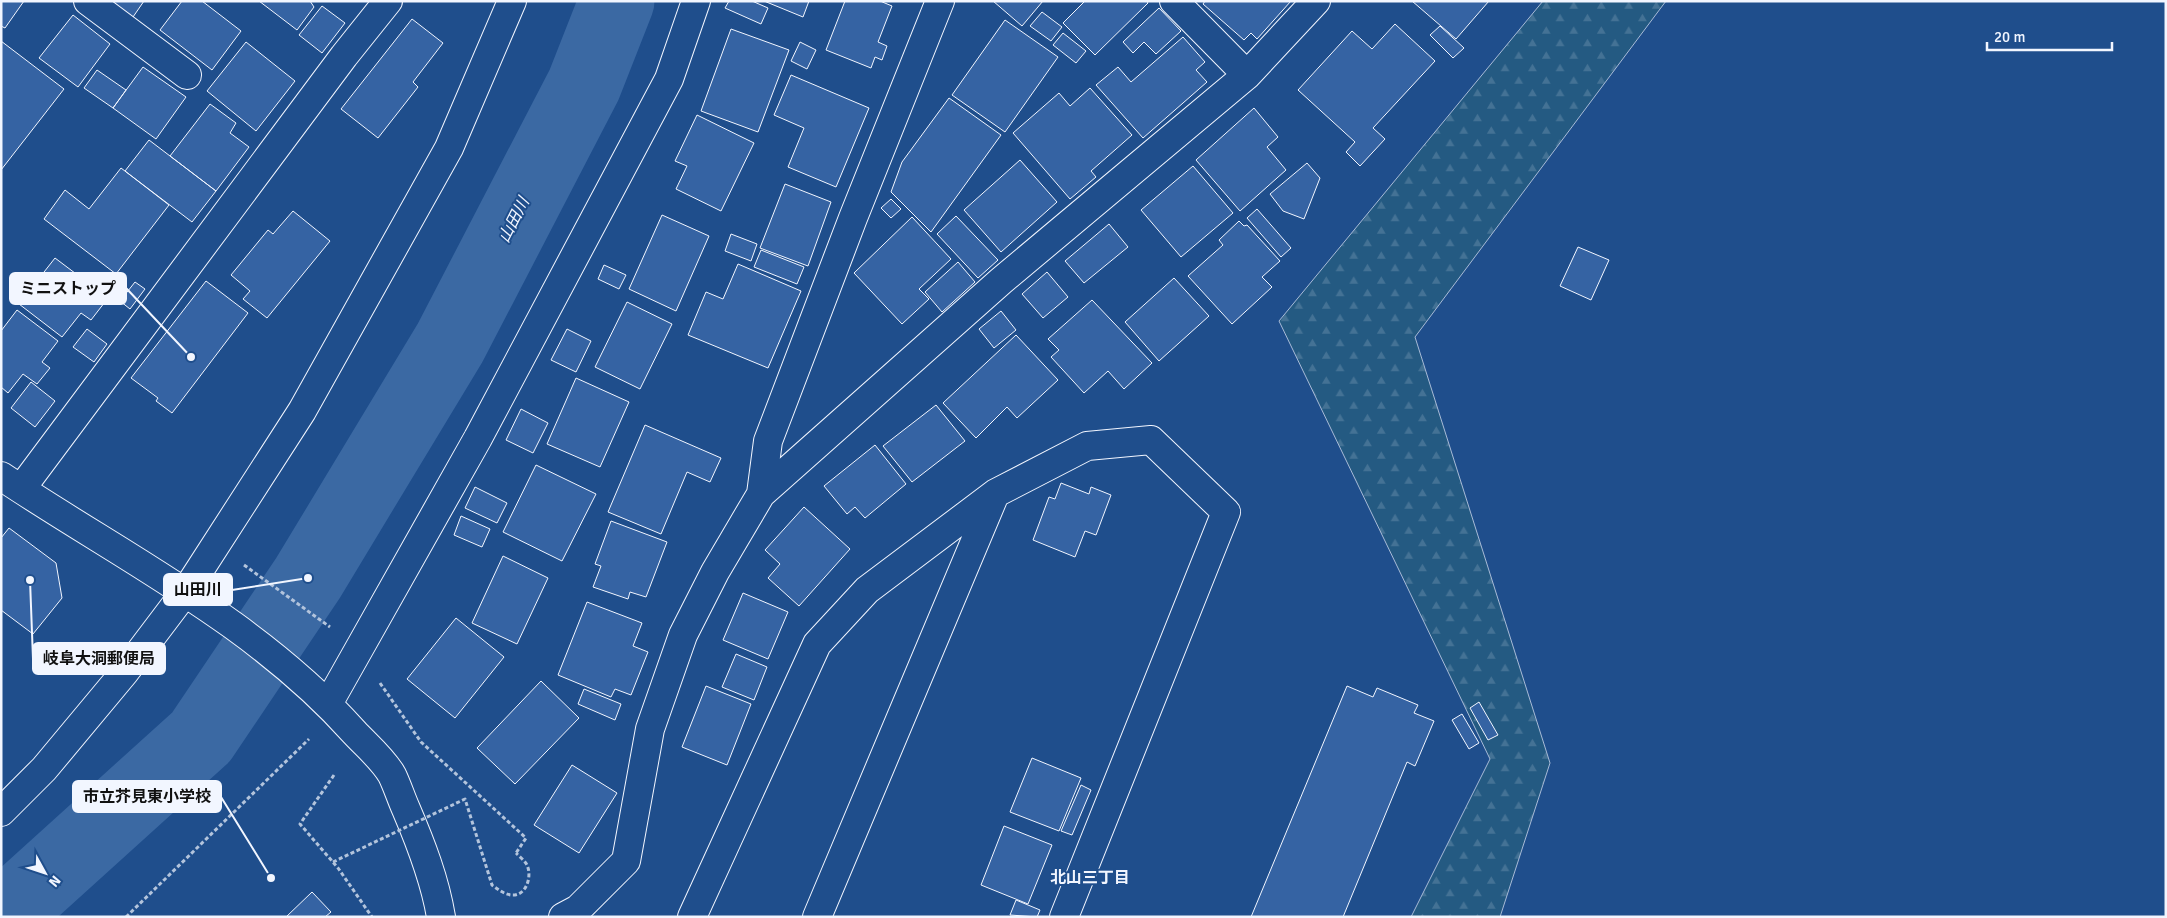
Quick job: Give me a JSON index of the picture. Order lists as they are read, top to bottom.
{
  "districts": ["北山三丁目"],
  "water": ["山田川"],
  "places": [
    "ミニストップ",
    "山田川",
    "岐阜大洞郵便局",
    "市立芥見東小学校"
  ],
  "scale_bar": "20 m",
  "north": "bottom right"
}
